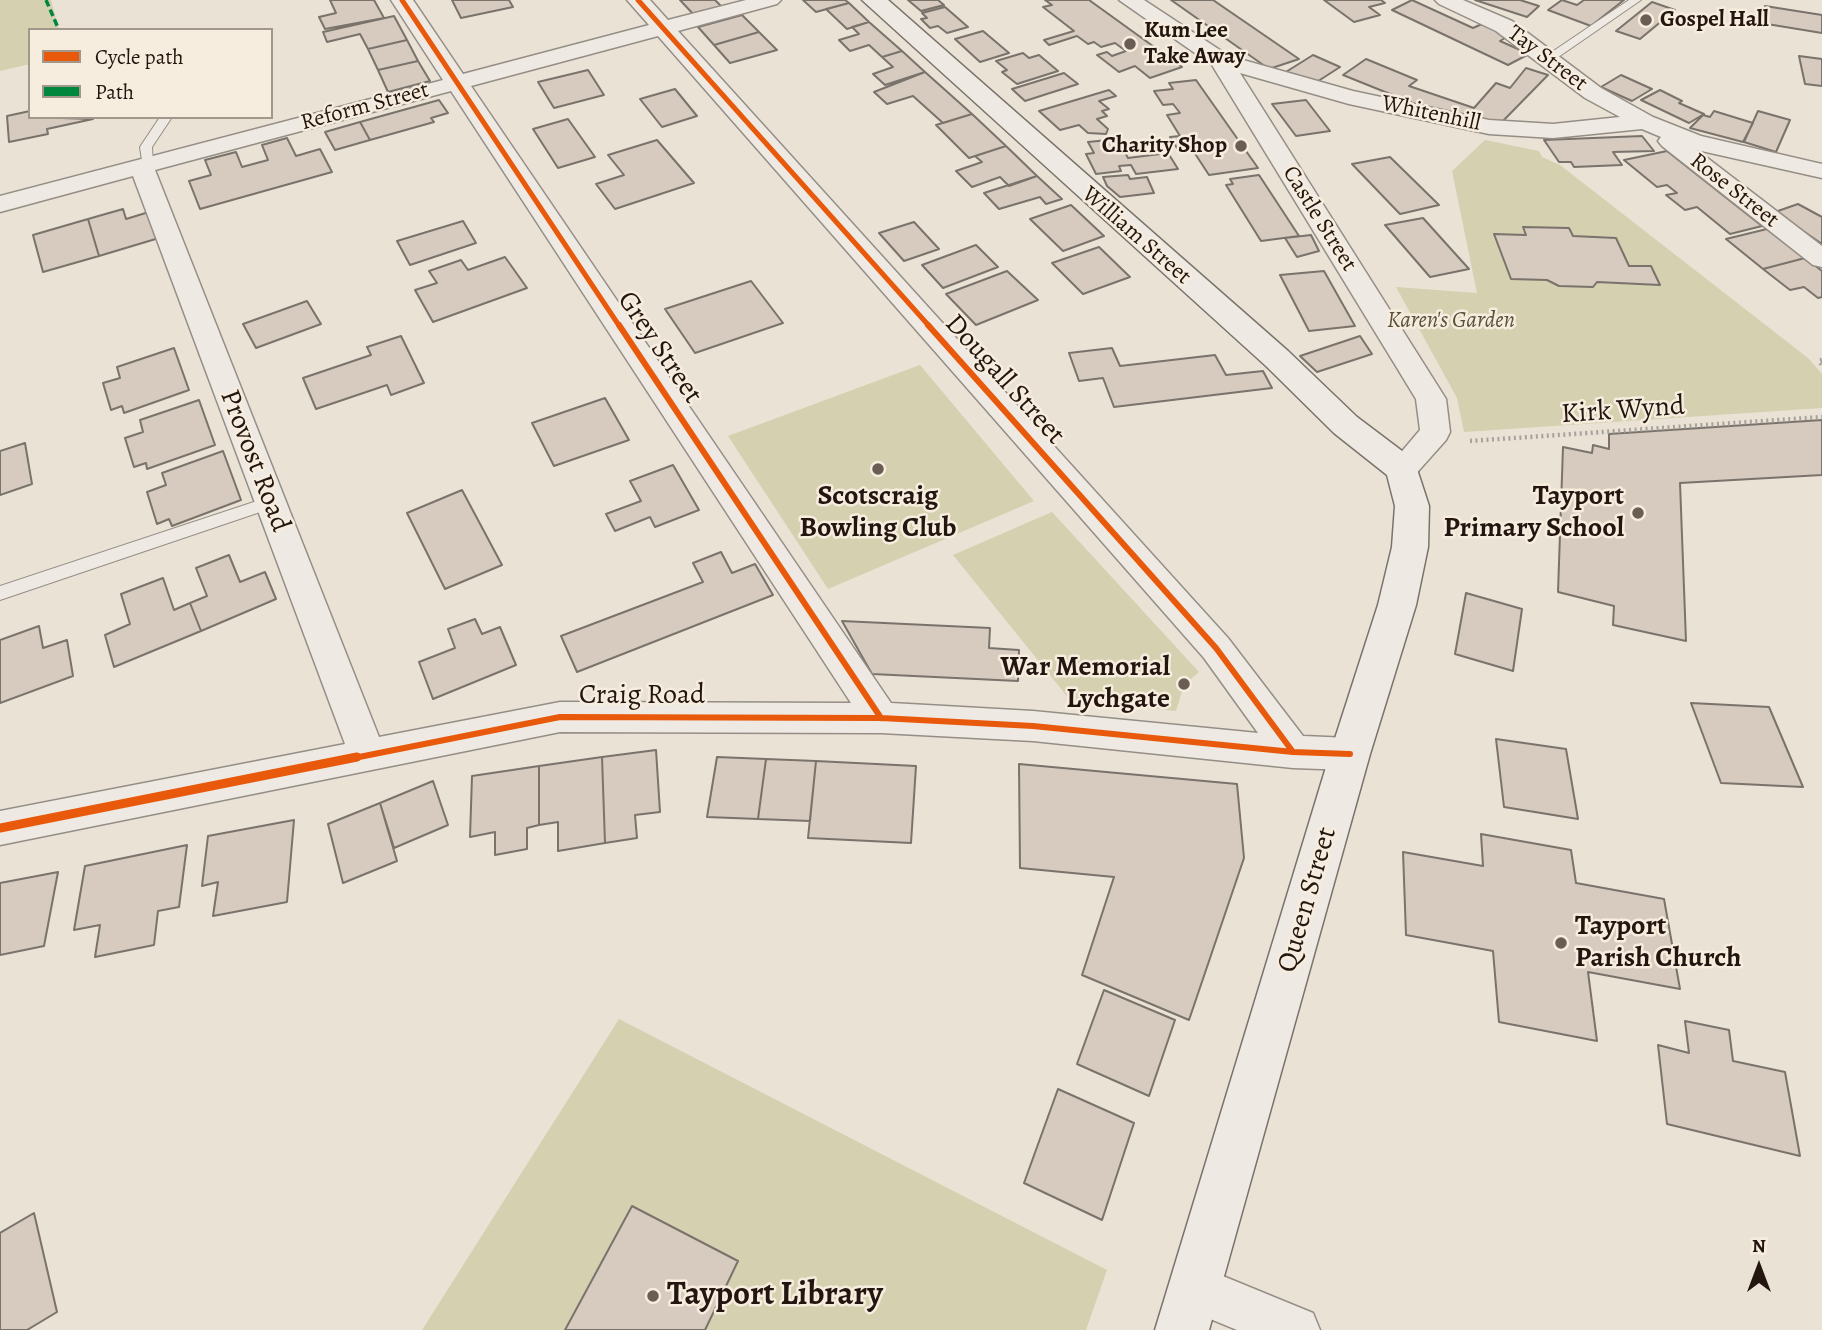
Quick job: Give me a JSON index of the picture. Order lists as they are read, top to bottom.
{
  "streets": {
    "main road": ["William Street", "Queen Street"],
    "street": [
      "Tay Street",
      "Reform Street",
      "Whitenhill",
      "Rose Street",
      "Castle Street",
      "Grey Street",
      "Dougall Street",
      "Provost Road",
      "Craig Road"
    ],
    "path": ["Kirk Wynd"]
  },
  "crossings": [
    ["Tay Street", "Whitenhill"],
    ["Tay Street", "Rose Street"],
    ["Reform Street", "Grey Street"],
    ["Reform Street", "Dougall Street"],
    ["Reform Street", "Provost Road"],
    ["Whitenhill", "Rose Street"],
    ["Whitenhill", "Castle Street"],
    ["Castle Street", "William Street"],
    ["Castle Street", "Kirk Wynd"],
    ["Castle Street", "Queen Street"],
    ["William Street", "Kirk Wynd"],
    ["William Street", "Queen Street"],
    ["Grey Street", "Craig Road"],
    ["Dougall Street", "Craig Road"],
    ["Kirk Wynd", "Queen Street"],
    ["Provost Road", "Craig Road"]
  ],
  "parks": ["Karen's Garden"],
  "places": [
    "Gospel Hall",
    "Kum Lee Take Away",
    "Charity Shop",
    "Scotscraig Bowling Club",
    "Tayport Primary School",
    "War Memorial Lychgate",
    "Tayport Parish Church",
    "Tayport Library"
  ],
  "legend": ["Cycle path", "Path"],
  "north": "top"
}
